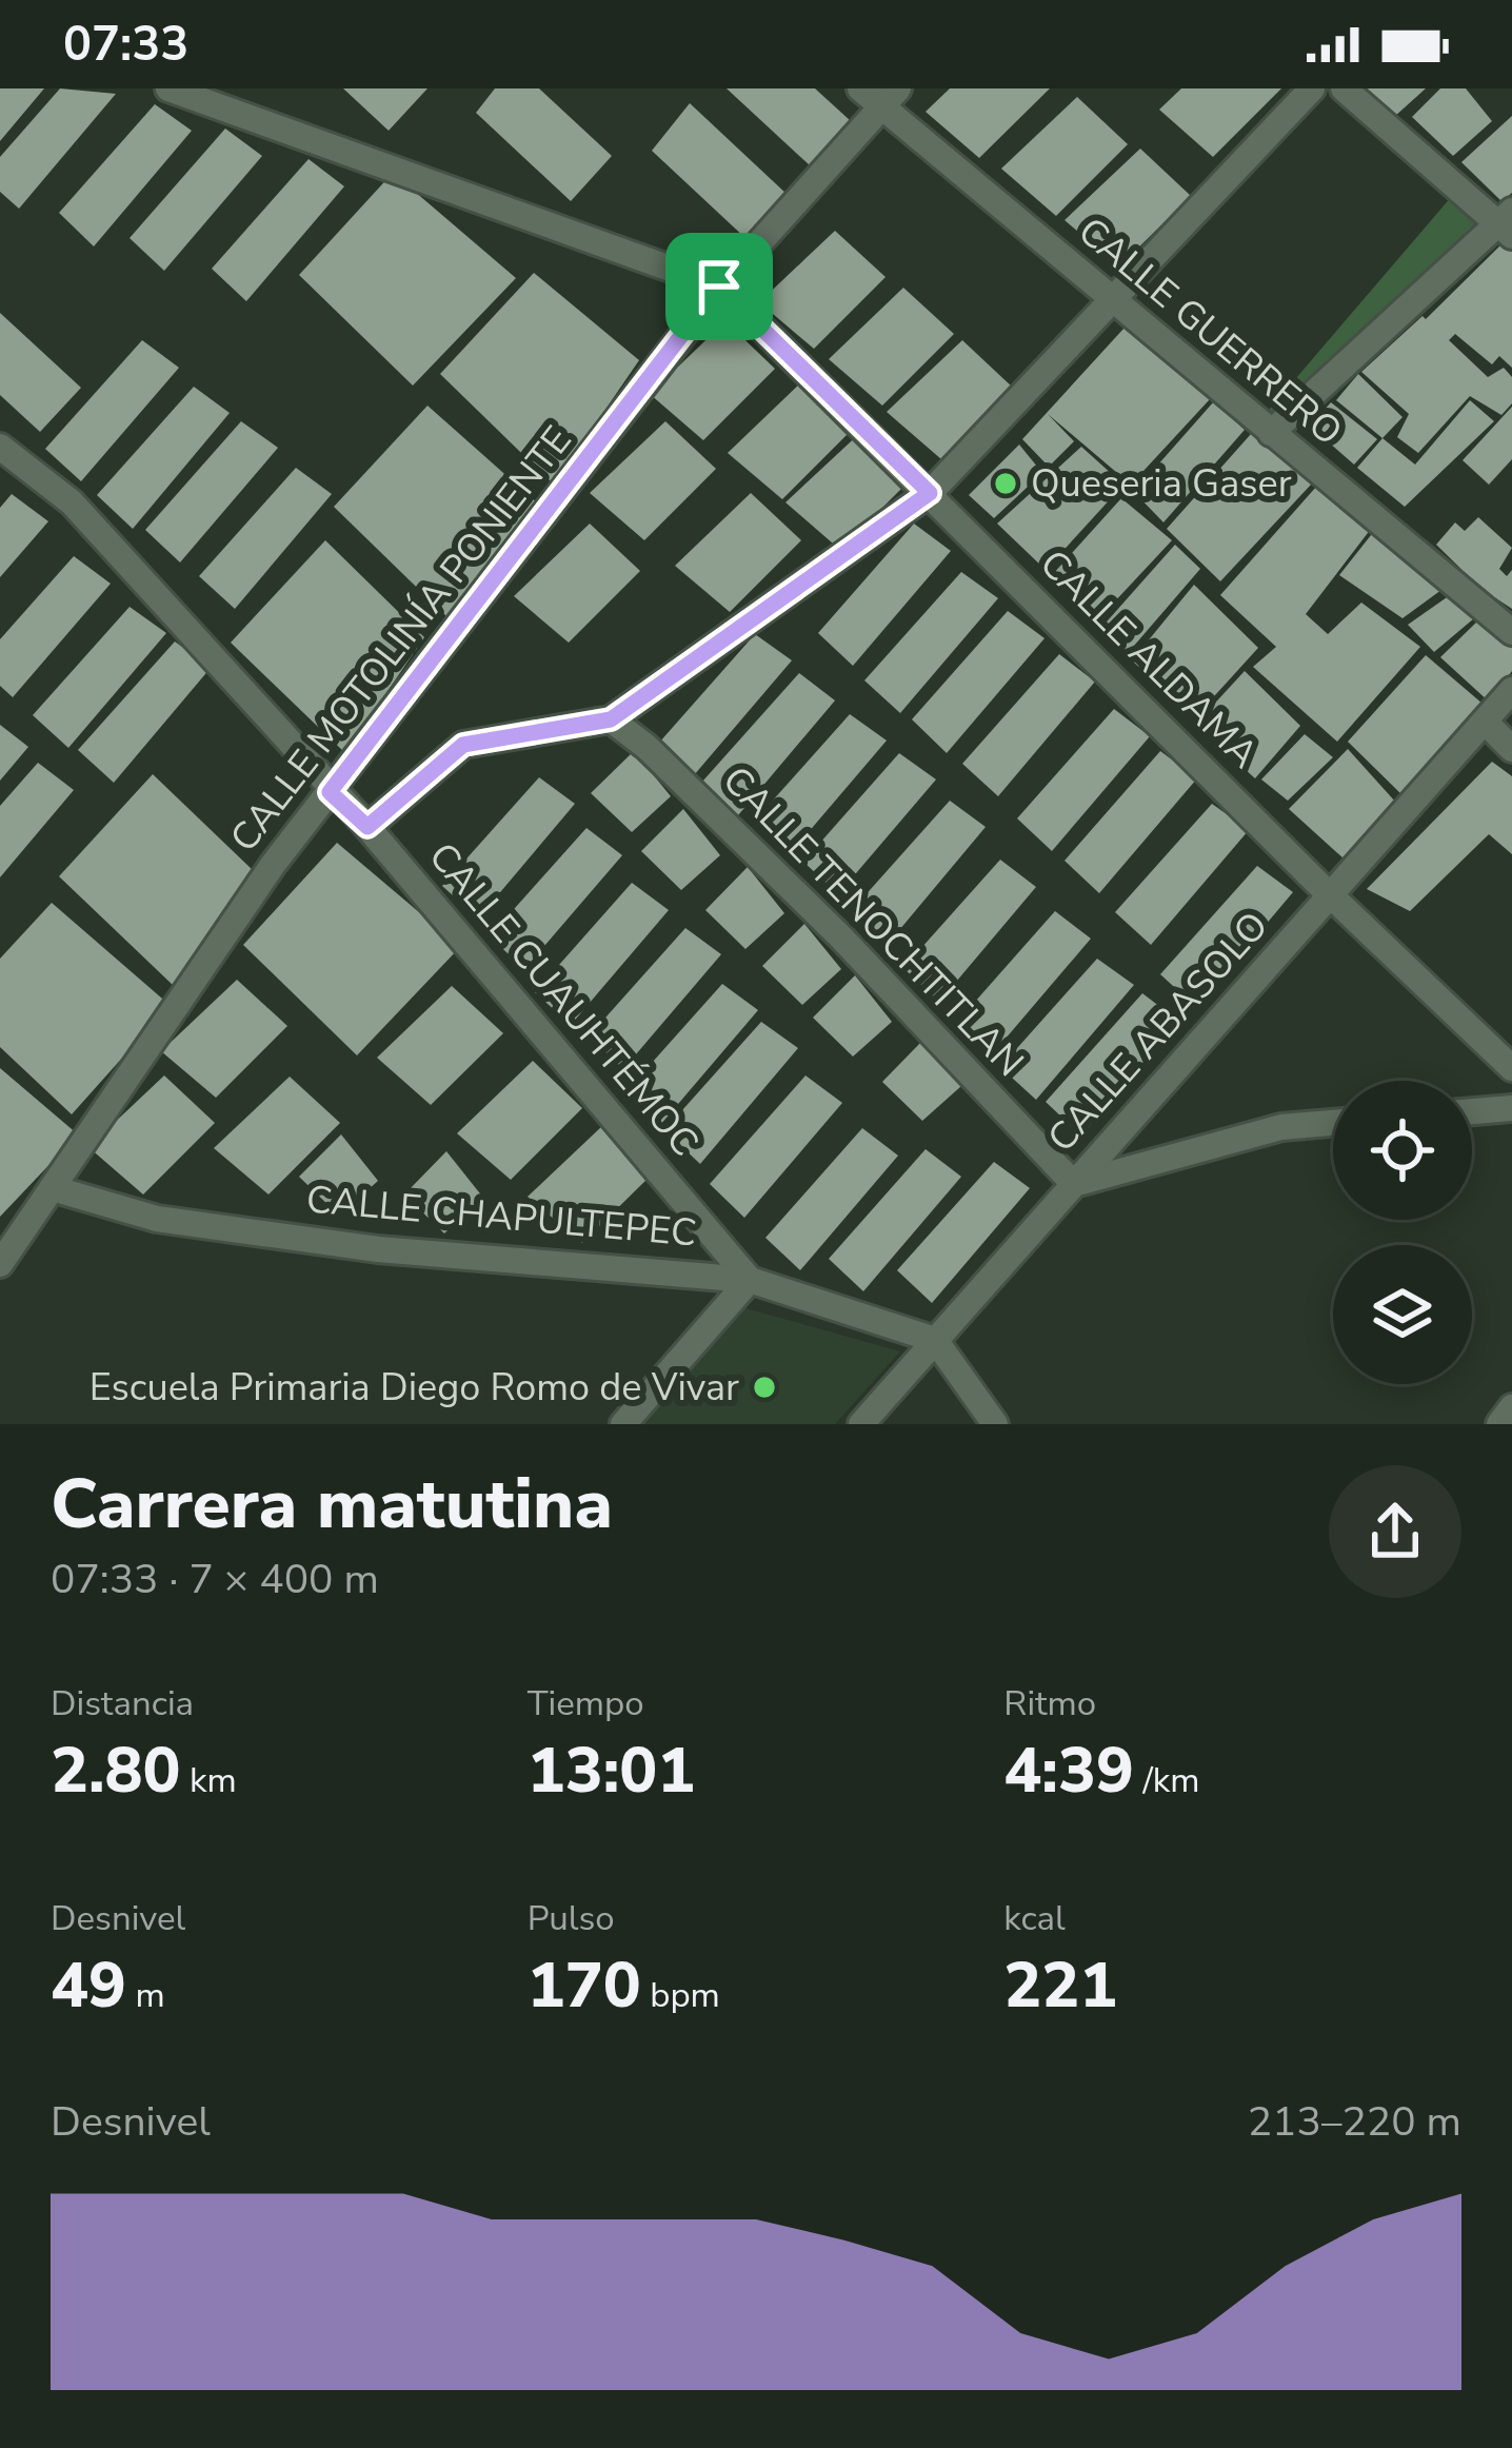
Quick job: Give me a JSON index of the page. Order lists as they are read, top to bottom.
{
  "streets": {
    "street": [
      "CALLE GUERRERO",
      "CALLE MOTOLINÍA PONIENTE",
      "CALLE ALDAMA",
      "CALLE TENOCHTITLAN",
      "CALLE CUAUHTÉMOC",
      "CALLE ABASOLO",
      "CALLE CHAPULTEPEC"
    ]
  },
  "crossings": [
    ["CALLE GUERRERO", "CALLE MOTOLINÍA PONIENTE"],
    ["CALLE MOTOLINÍA PONIENTE", "CALLE ALDAMA"],
    ["CALLE MOTOLINÍA PONIENTE", "CALLE CUAUHTÉMOC"],
    ["CALLE MOTOLINÍA PONIENTE", "CALLE CHAPULTEPEC"],
    ["CALLE ALDAMA", "CALLE ABASOLO"],
    ["CALLE TENOCHTITLAN", "CALLE ABASOLO"],
    ["CALLE CUAUHTÉMOC", "CALLE CHAPULTEPEC"],
    ["CALLE ABASOLO", "CALLE CHAPULTEPEC"]
  ],
  "places": ["Queseria Gaser", "Escuela Primaria Diego Romo de Vivar"],
  "page": {
    "status": "07:33",
    "heading": ["Carrera matutina", "07:33 · 7 × 400 m"],
    "stats": [
      ["Distancia", "2.80 km"],
      ["Tiempo", "13:01"],
      ["Ritmo", "4:39 /km"],
      ["Desnivel", "49 m"],
      ["Pulso", "170 bpm"],
      ["kcal", "221"]
    ],
    "chart": ["Desnivel", "213–220 m"]
  }
}
